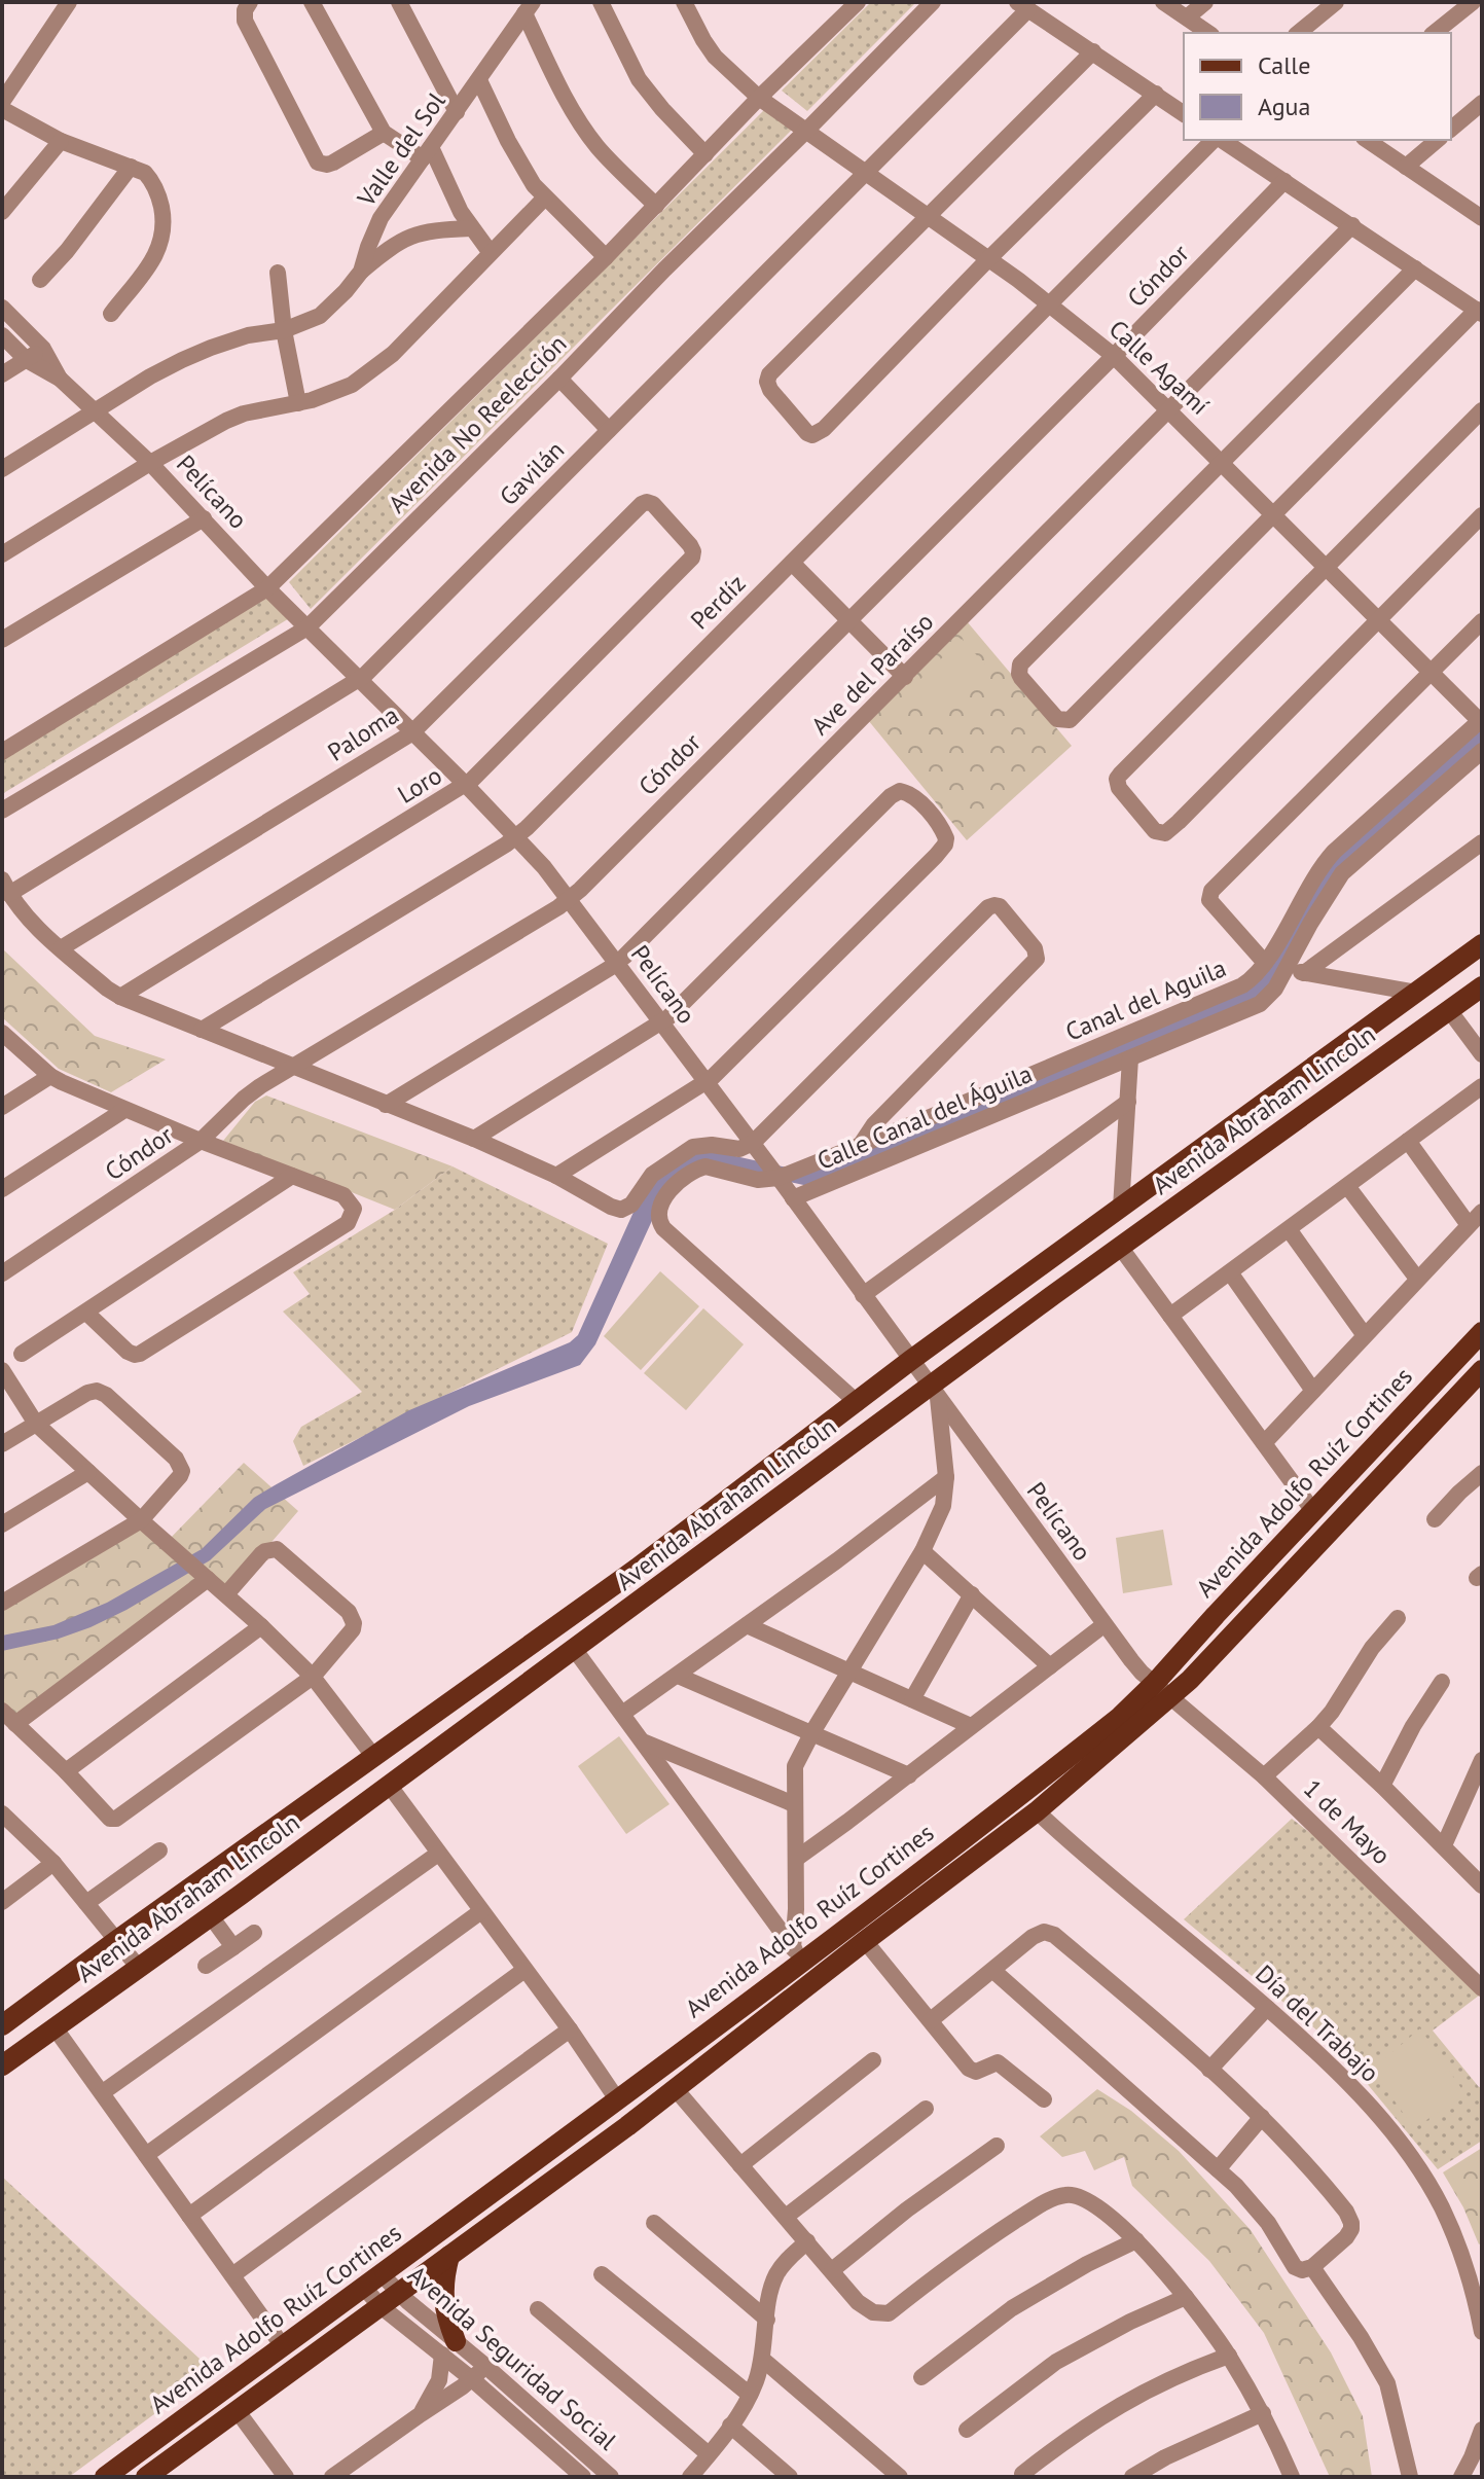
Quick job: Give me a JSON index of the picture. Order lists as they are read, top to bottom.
{
  "streets": {
    "main road": ["Avenida Abraham Lincoln", "Avenida Adolfo Ruíz Cortines"],
    "street": [
      "Valle del Sol",
      "Cóndor",
      "Calle Agamí",
      "Avenida No Reelección",
      "Gavilán",
      "Pelícano",
      "Perdíz",
      "Ave del Paraíso",
      "Paloma",
      "Loro",
      "Canal del Aguila",
      "Calle Canal del Águila",
      "1 de Mayo",
      "Día del Trabajo",
      "Avenida Seguridad Social"
    ]
  },
  "crossings": [
    ["Valle del Sol", "Pelícano"],
    ["Cóndor", "Calle Agamí"],
    ["Cóndor", "Pelícano"],
    ["Calle Agamí", "Avenida No Reelección"],
    ["Calle Agamí", "Gavilán"],
    ["Calle Agamí", "Perdíz"],
    ["Calle Agamí", "Ave del Paraíso"],
    ["Calle Agamí", "Canal del Aguila"],
    ["Avenida No Reelección", "Pelícano"],
    ["Gavilán", "Pelícano"],
    ["Pelícano", "Perdíz"],
    ["Pelícano", "Ave del Paraíso"],
    ["Pelícano", "Paloma"],
    ["Pelícano", "Loro"],
    ["Pelícano", "Canal del Aguila"],
    ["Pelícano", "Avenida Abraham Lincoln"],
    ["Pelícano", "Calle Canal del Águila"],
    ["Pelícano", "Avenida Adolfo Ruíz Cortines"],
    ["Pelícano", "1 de Mayo"],
    ["Paloma", "Loro"],
    ["Avenida Adolfo Ruíz Cortines", "1 de Mayo"],
    ["Avenida Adolfo Ruíz Cortines", "Día del Trabajo"],
    ["Avenida Adolfo Ruíz Cortines", "Avenida Seguridad Social"]
  ],
  "legend": ["Calle", "Agua"]
}
